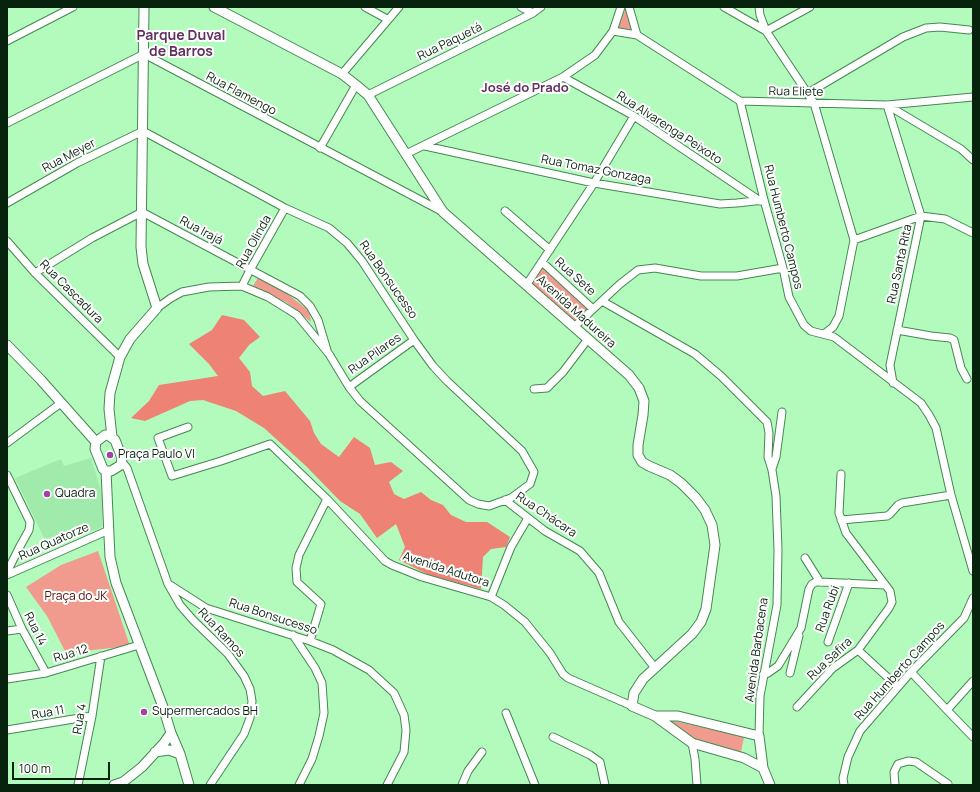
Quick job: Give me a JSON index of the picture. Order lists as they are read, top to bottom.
{
  "streets": {
    "street": [
      "Rua Paquetá",
      "Rua Eliete",
      "Rua Flamengo",
      "Rua Alvarenga Peixoto",
      "Rua Meyer",
      "Rua Tomaz Gonzaga",
      "Rua Humberto Campos",
      "Rua Irajá",
      "Rua Olinda",
      "Rua Santa Rita",
      "Rua Sete",
      "Rua Bonsucesso",
      "Rua Cascadura",
      "Avenida Madureira",
      "Rua Pilares",
      "Rua Chácara",
      "Rua Quatorze",
      "Avenida Adutora",
      "Rua Rubi",
      "Rua 14",
      "Rua Ramos",
      "Avenida Barbacena",
      "Rua 12",
      "Rua Safira",
      "Rua 11",
      "Rua 4"
    ]
  },
  "crossings": [
    ["Rua Paquetá", "Avenida Madureira"],
    ["Rua Eliete", "Rua Humberto Campos"],
    ["Rua Eliete", "Rua Santa Rita"],
    ["Rua Flamengo", "Avenida Madureira"],
    ["Rua Alvarenga Peixoto", "Rua Tomaz Gonzaga"],
    ["Rua Alvarenga Peixoto", "Rua Humberto Campos"],
    ["Rua Meyer", "Rua Bonsucesso"],
    ["Rua Tomaz Gonzaga", "Rua Humberto Campos"],
    ["Rua Humberto Campos", "Rua Santa Rita"],
    ["Rua Irajá", "Rua Olinda"],
    ["Rua Irajá", "Rua Chácara"],
    ["Rua Olinda", "Rua Bonsucesso"],
    ["Rua Bonsucesso", "Rua Pilares"],
    ["Rua Bonsucesso", "Rua Chácara"],
    ["Rua Bonsucesso", "Rua Ramos"],
    ["Avenida Madureira", "Rua Chácara"],
    ["Avenida Madureira", "Avenida Adutora"],
    ["Rua Pilares", "Rua Chácara"],
    ["Rua 14", "Rua 12"],
    ["Avenida Barbacena", "Rua Safira"],
    ["Rua 12", "Rua 4"],
    ["Rua 11", "Rua 4"]
  ],
  "districts": ["Parque Duval de Barros", "José do Prado"],
  "parks": ["Praça do JK"],
  "places": ["Praça Paulo VI", "Quadra", "Supermercados BH"],
  "scale_bar": "100 m"
}
